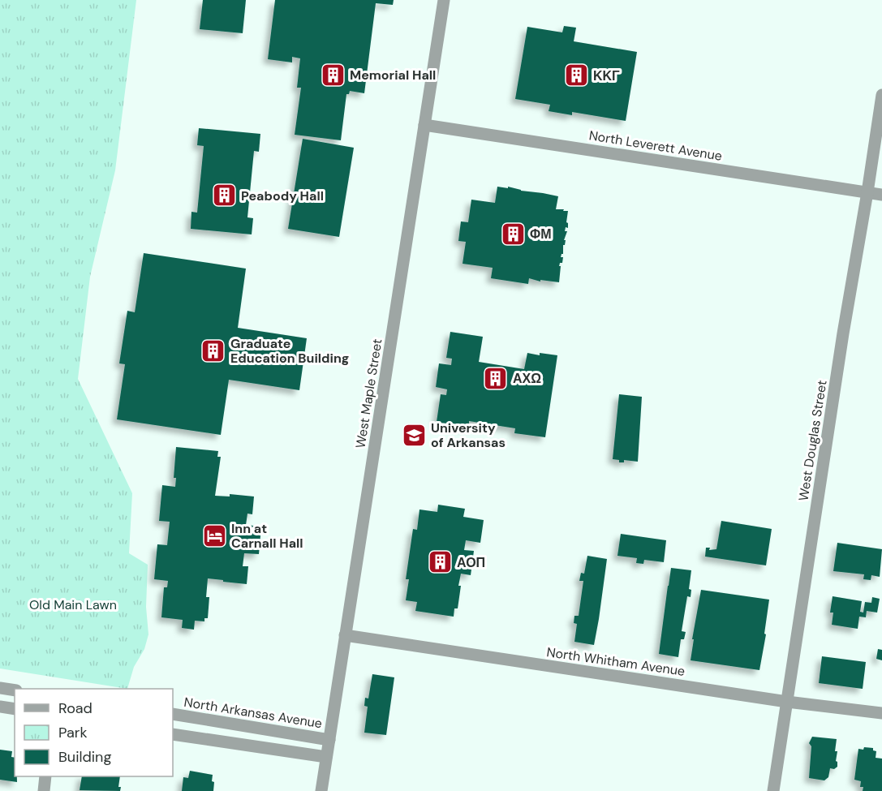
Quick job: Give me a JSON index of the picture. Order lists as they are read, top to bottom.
{
  "streets": {
    "street": [
      "North Leverett Avenue",
      "West Maple Street",
      "West Douglas Street",
      "North Whitham Avenue",
      "North Arkansas Avenue"
    ]
  },
  "crossings": [
    ["North Leverett Avenue", "West Maple Street"],
    ["North Leverett Avenue", "West Douglas Street"],
    ["West Maple Street", "North Whitham Avenue"],
    ["West Maple Street", "North Arkansas Avenue"],
    ["West Douglas Street", "North Whitham Avenue"]
  ],
  "parks": ["Old Main Lawn"],
  "places": {
    "building": [
      "Memorial Hall",
      "ΚΚΓ",
      "Peabody Hall",
      "ΦΜ",
      "Graduate Education Building",
      "ΑΧΩ",
      "ΑΟΠ"
    ],
    "school or university": ["University of Arkansas"],
    "hotel": ["Inn at Carnall Hall"]
  },
  "legend": ["Road", "Park", "Building"]
}
